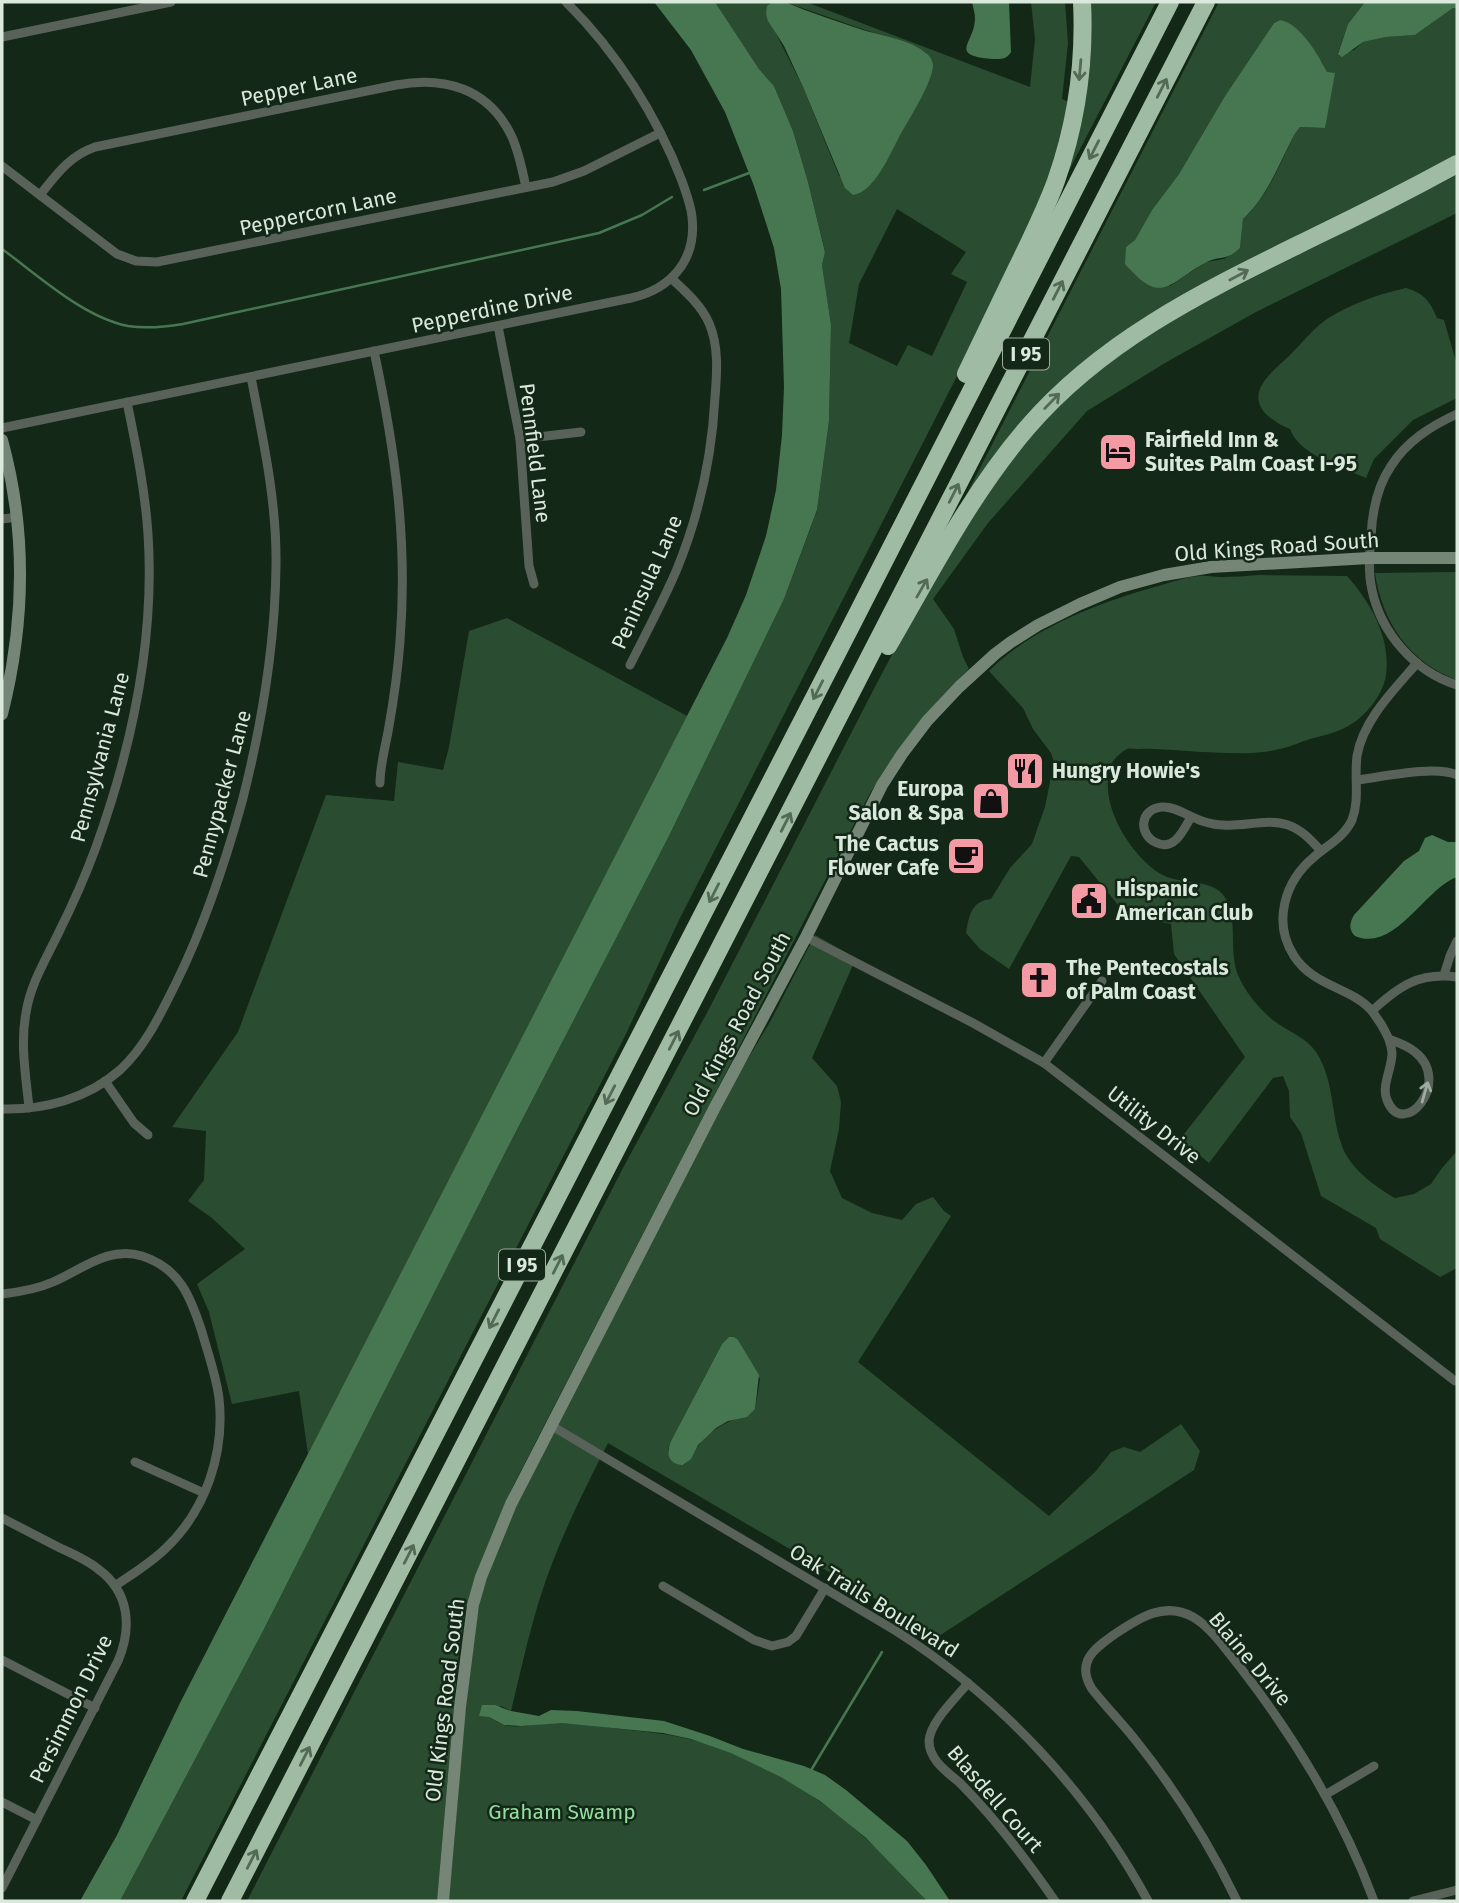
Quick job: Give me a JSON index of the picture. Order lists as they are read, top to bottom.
{
  "streets": {
    "highway": ["I 95"],
    "street": [
      "Pepper Lane",
      "Peppercorn Lane",
      "Pepperdine Drive",
      "Pennfield Lane",
      "Old Kings Road South",
      "Peninsula Lane",
      "Pennsylvania Lane",
      "Pennypacker Lane",
      "Utility Drive",
      "Oak Trails Boulevard",
      "Blaine Drive",
      "Persimmon Drive",
      "Blasdell Court"
    ]
  },
  "crossings": [
    ["Pepper Lane", "Peppercorn Lane"],
    ["Pepperdine Drive", "Pennfield Lane"],
    ["Pepperdine Drive", "Peninsula Lane"],
    ["Pepperdine Drive", "Pennsylvania Lane"],
    ["Pepperdine Drive", "Pennypacker Lane"],
    ["Old Kings Road South", "Utility Drive"],
    ["Old Kings Road South", "Oak Trails Boulevard"],
    ["Pennsylvania Lane", "Pennypacker Lane"],
    ["Oak Trails Boulevard", "Blasdell Court"]
  ],
  "parks": ["Graham Swamp"],
  "places": {
    "hotel": ["Fairfield Inn & Suites Palm Coast I-95"],
    "restaurant": ["Hungry Howie's"],
    "shop": ["Europa Salon & Spa"],
    "cafe": ["The Cactus Flower Cafe"],
    "public building": ["Hispanic American Club"],
    "church": ["The Pentecostals of Palm Coast"]
  }
}
